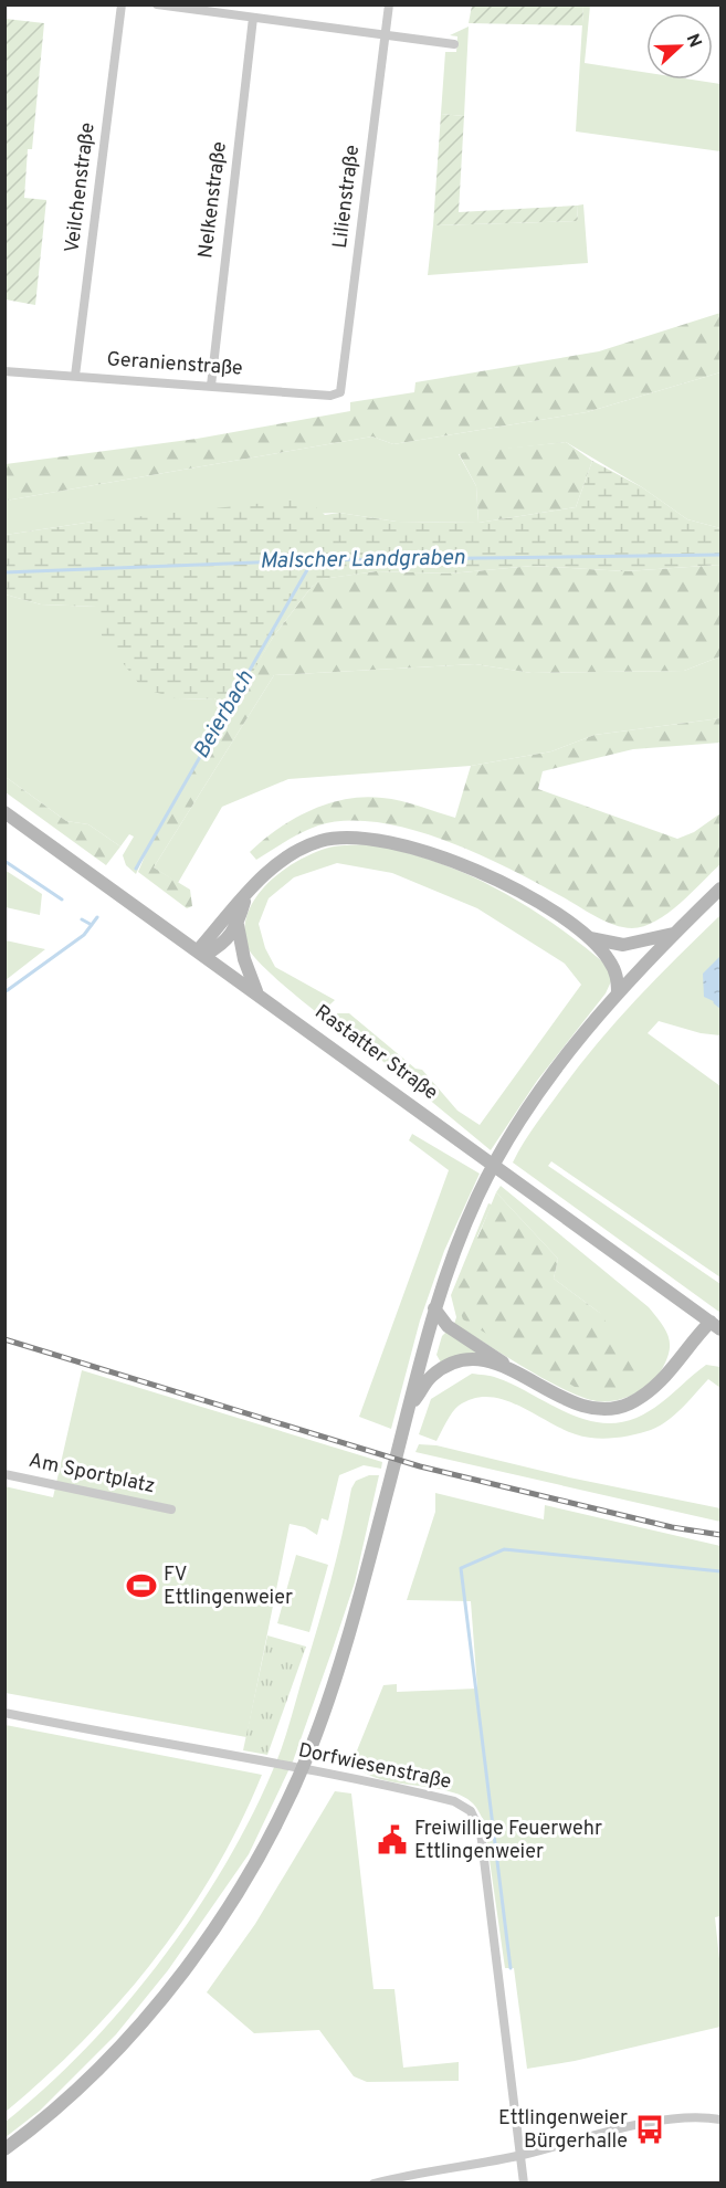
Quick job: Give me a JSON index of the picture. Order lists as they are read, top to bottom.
{
  "streets": {
    "main road": ["Rastatter Straße"],
    "street": [
      "Veilchenstraße",
      "Lilienstraße",
      "Nelkenstraße",
      "Geranienstraße",
      "Am Sportplatz",
      "Dorfwiesenstraße"
    ]
  },
  "crossings": [
    ["Veilchenstraße", "Geranienstraße"],
    ["Lilienstraße", "Geranienstraße"],
    ["Nelkenstraße", "Geranienstraße"]
  ],
  "water": ["Malscher Landgraben", "Beierbach"],
  "places": {
    "sports": ["FV Ettlingenweier"],
    "public building": ["Freiwillige Feuerwehr Ettlingenweier"],
    "bus stop": ["Ettlingenweier Bürgerhalle"]
  },
  "north": "right"
}
